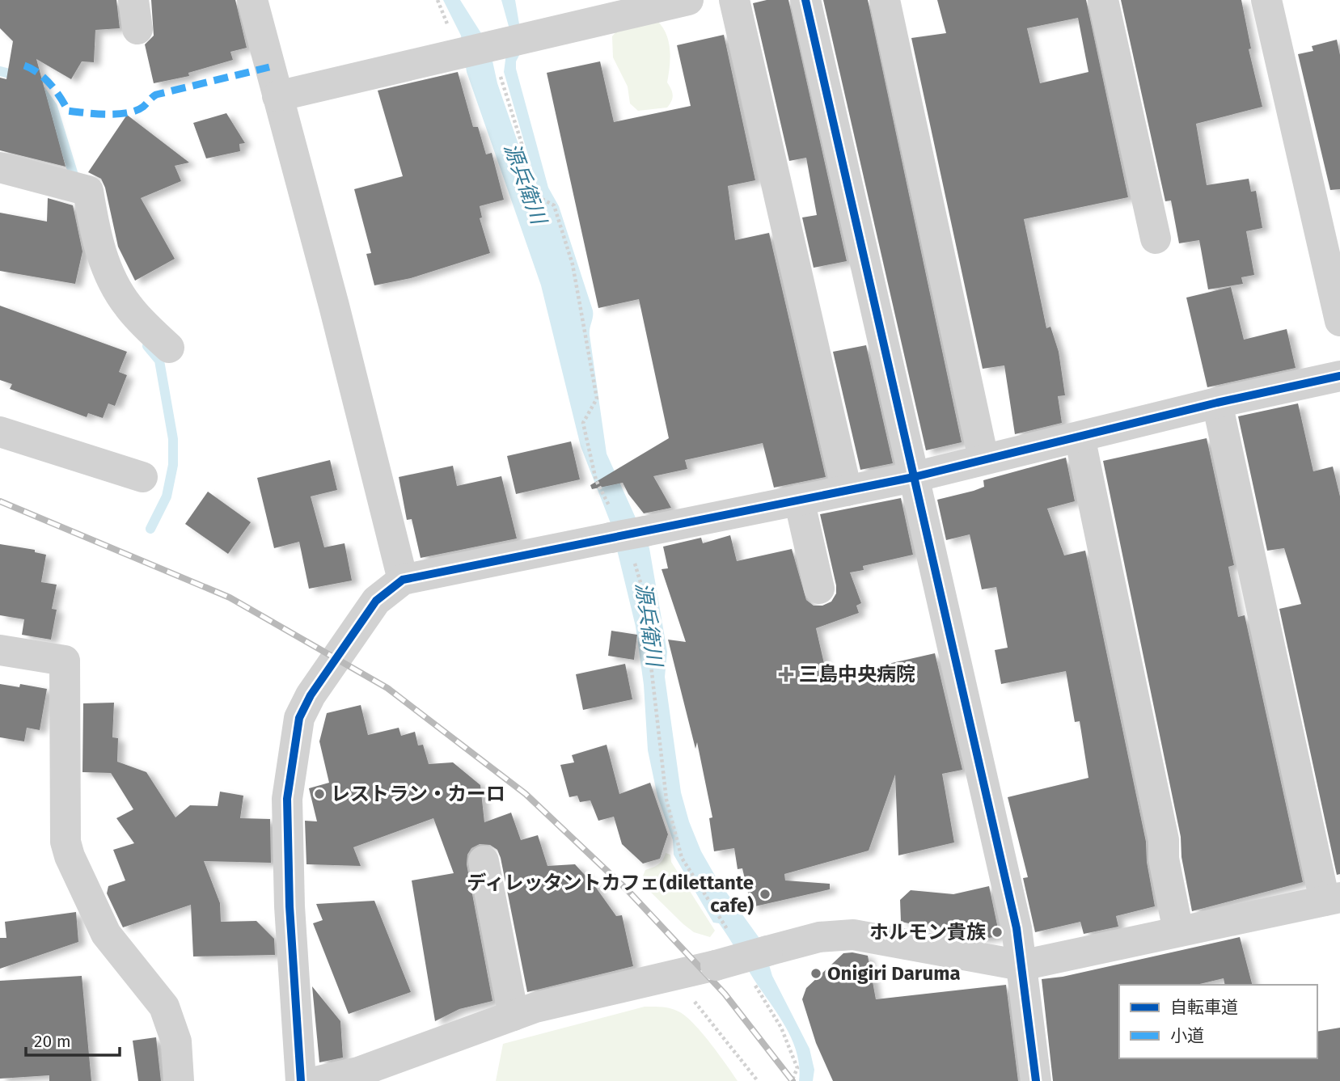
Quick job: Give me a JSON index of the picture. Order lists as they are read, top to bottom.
{
  "water": ["源兵衛川"],
  "places": {
    "health": ["三島中央病院"],
    "other": [
      "レストラン・カーロ",
      "ディレッタントカフェ(dilettante cafe)",
      "ホルモン貴族",
      "Onigiri Daruma"
    ]
  },
  "legend": ["自転車道", "小道"],
  "scale_bar": "20 m"
}
